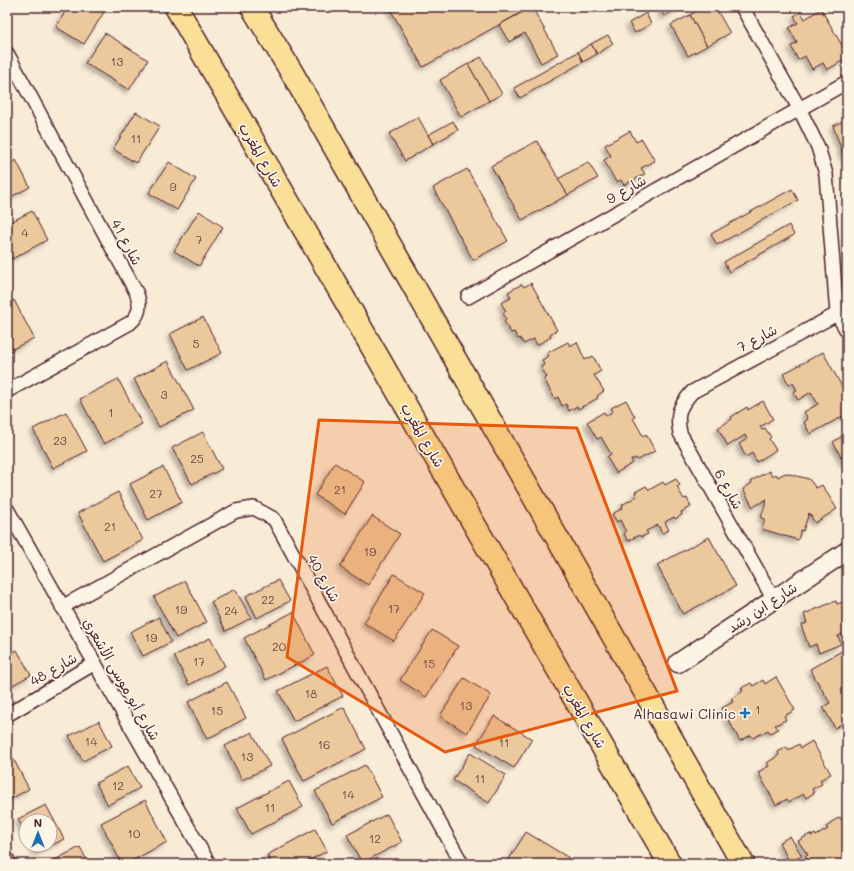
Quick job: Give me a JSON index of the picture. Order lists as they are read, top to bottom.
{
  "streets": {
    "highway": ["شارع المغرب"],
    "street": [
      "شارع 9",
      "شارع 41",
      "شارع 7",
      "شارع 6",
      "شارع 40",
      "شارع ابن رشد",
      "شارع 48",
      "شارع أبو موسى الأشعري"
    ]
  },
  "crossings": [
    ["شارع 7", "شارع 6"],
    ["شارع 6", "شارع ابن رشد"],
    ["شارع 40", "شارع أبو موسى الأشعري"],
    ["شارع 48", "شارع أبو موسى الأشعري"]
  ],
  "places": {
    "health": ["Alhasawi Clinic"]
  },
  "house_numbers": [
    "13",
    "11",
    "9",
    "4",
    "7",
    "5",
    "3",
    "1",
    "23",
    "25",
    "21",
    "27",
    "21",
    "19",
    "22",
    "17",
    "19",
    "24",
    "19",
    "20",
    "17",
    "15",
    "18",
    "13",
    "1",
    "15",
    "14",
    "11",
    "16",
    "13",
    "11",
    "12",
    "14",
    "11",
    "10",
    "12"
  ],
  "north": "top"
}
